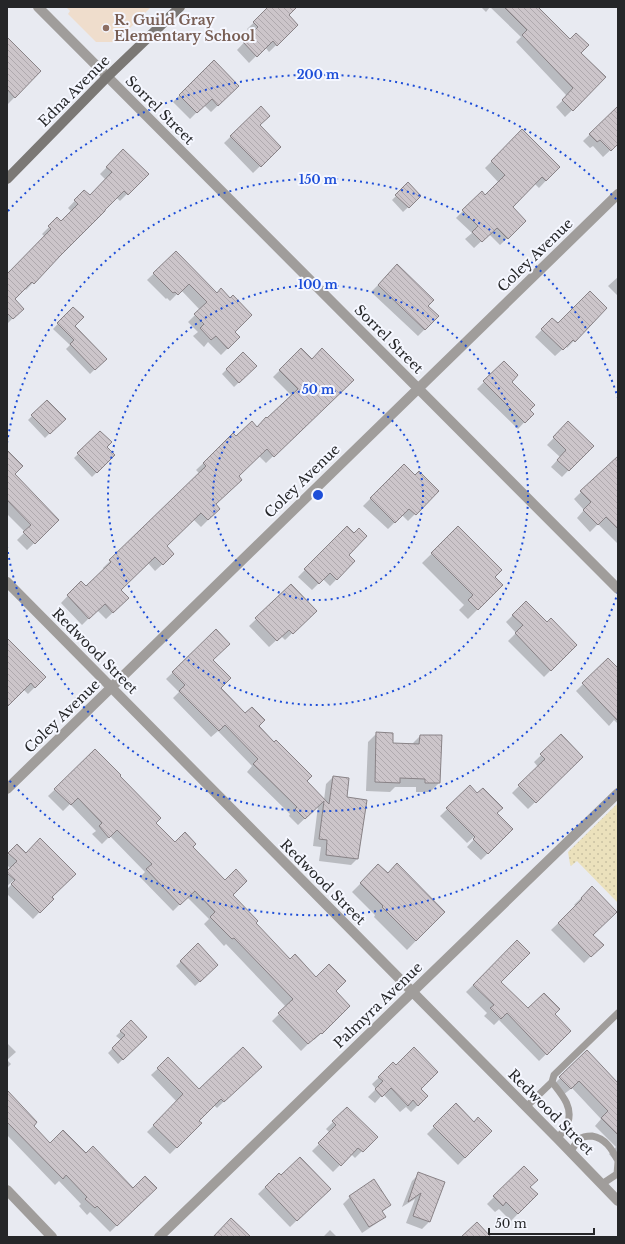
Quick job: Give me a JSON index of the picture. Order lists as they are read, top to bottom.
{
  "streets": {
    "street": [
      "Edna Avenue",
      "Sorrel Street",
      "Coley Avenue",
      "Redwood Street",
      "Palmyra Avenue"
    ]
  },
  "crossings": [
    ["Edna Avenue", "Sorrel Street"],
    ["Sorrel Street", "Coley Avenue"],
    ["Coley Avenue", "Redwood Street"],
    ["Redwood Street", "Palmyra Avenue"]
  ],
  "places": ["R. Guild Gray Elementary School"],
  "scale_bar": "50 m",
  "rings": [
    "200 m",
    "150 m",
    "100 m",
    "50 m"
  ]
}
